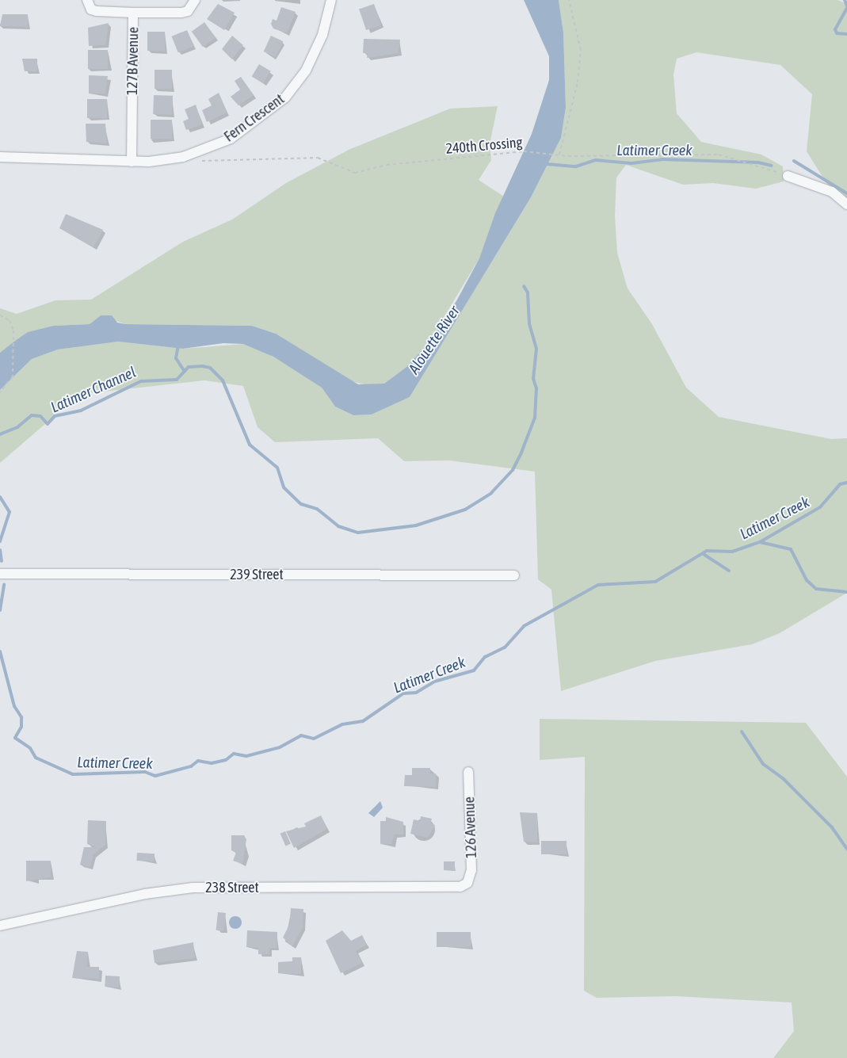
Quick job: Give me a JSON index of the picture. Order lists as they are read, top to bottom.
{
  "streets": {
    "street": [
      "127B Avenue",
      "Fern Crescent",
      "239 Street",
      "126 Avenue",
      "238 Street"
    ],
    "path": ["240th Crossing"]
  },
  "crossings": [
    ["127B Avenue", "Fern Crescent"],
    ["Fern Crescent", "240th Crossing"],
    ["126 Avenue", "238 Street"]
  ],
  "water": ["Latimer Creek", "Alouette River", "Latimer Channel"]
}
